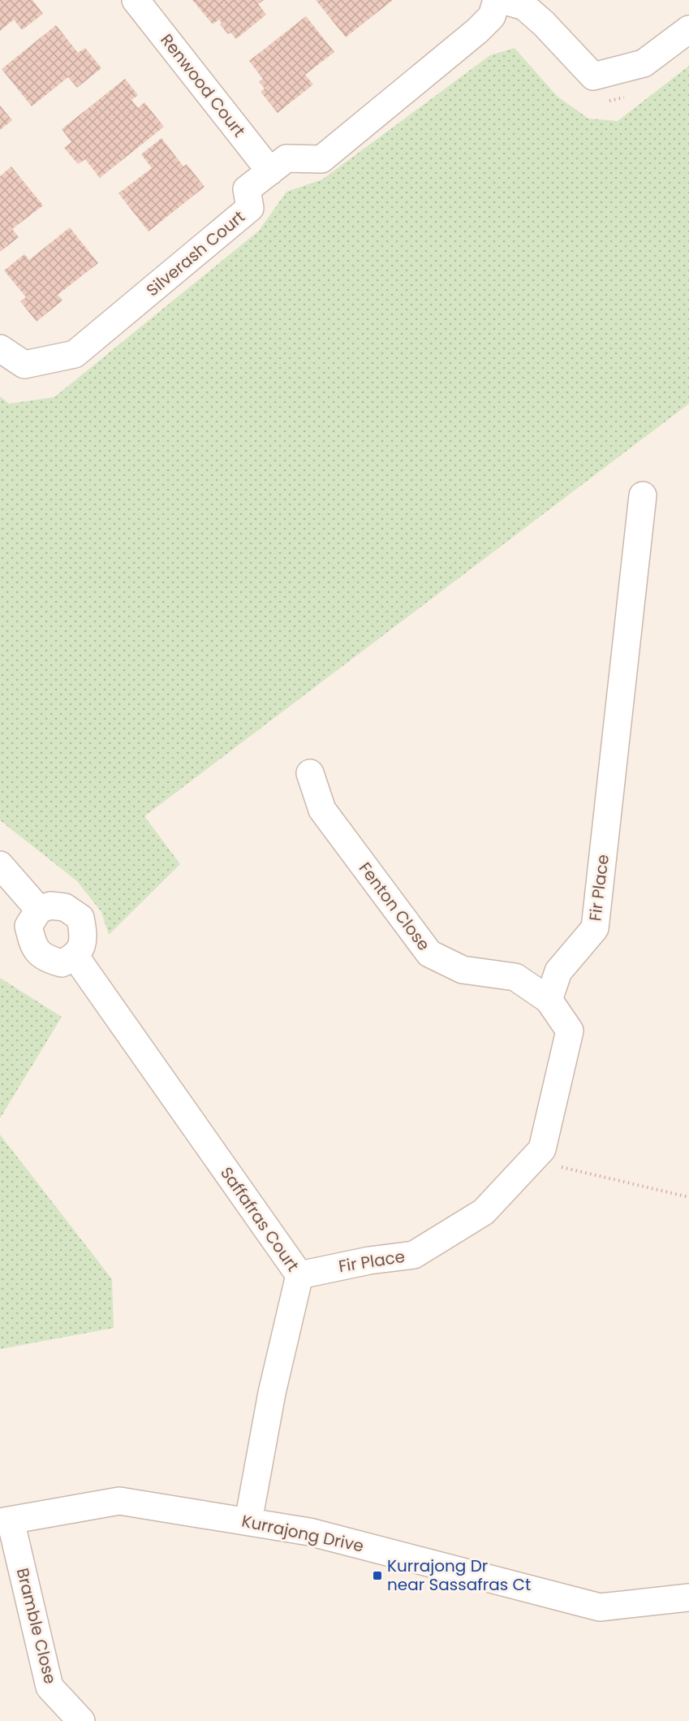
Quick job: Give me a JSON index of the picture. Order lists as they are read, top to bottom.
{
  "streets": {
    "street": [
      "Renwood Court",
      "Silverash Court",
      "Fir Place",
      "Fenton Close",
      "Saffafras Court",
      "Kurrajong Drive",
      "Bramble Close"
    ]
  },
  "crossings": [
    ["Renwood Court", "Silverash Court"],
    ["Fir Place", "Fenton Close"],
    ["Fir Place", "Saffafras Court"],
    ["Saffafras Court", "Kurrajong Drive"],
    ["Kurrajong Drive", "Bramble Close"]
  ],
  "places": {
    "transit": ["Kurrajong Dr near Sassafras Ct"]
  }
}
